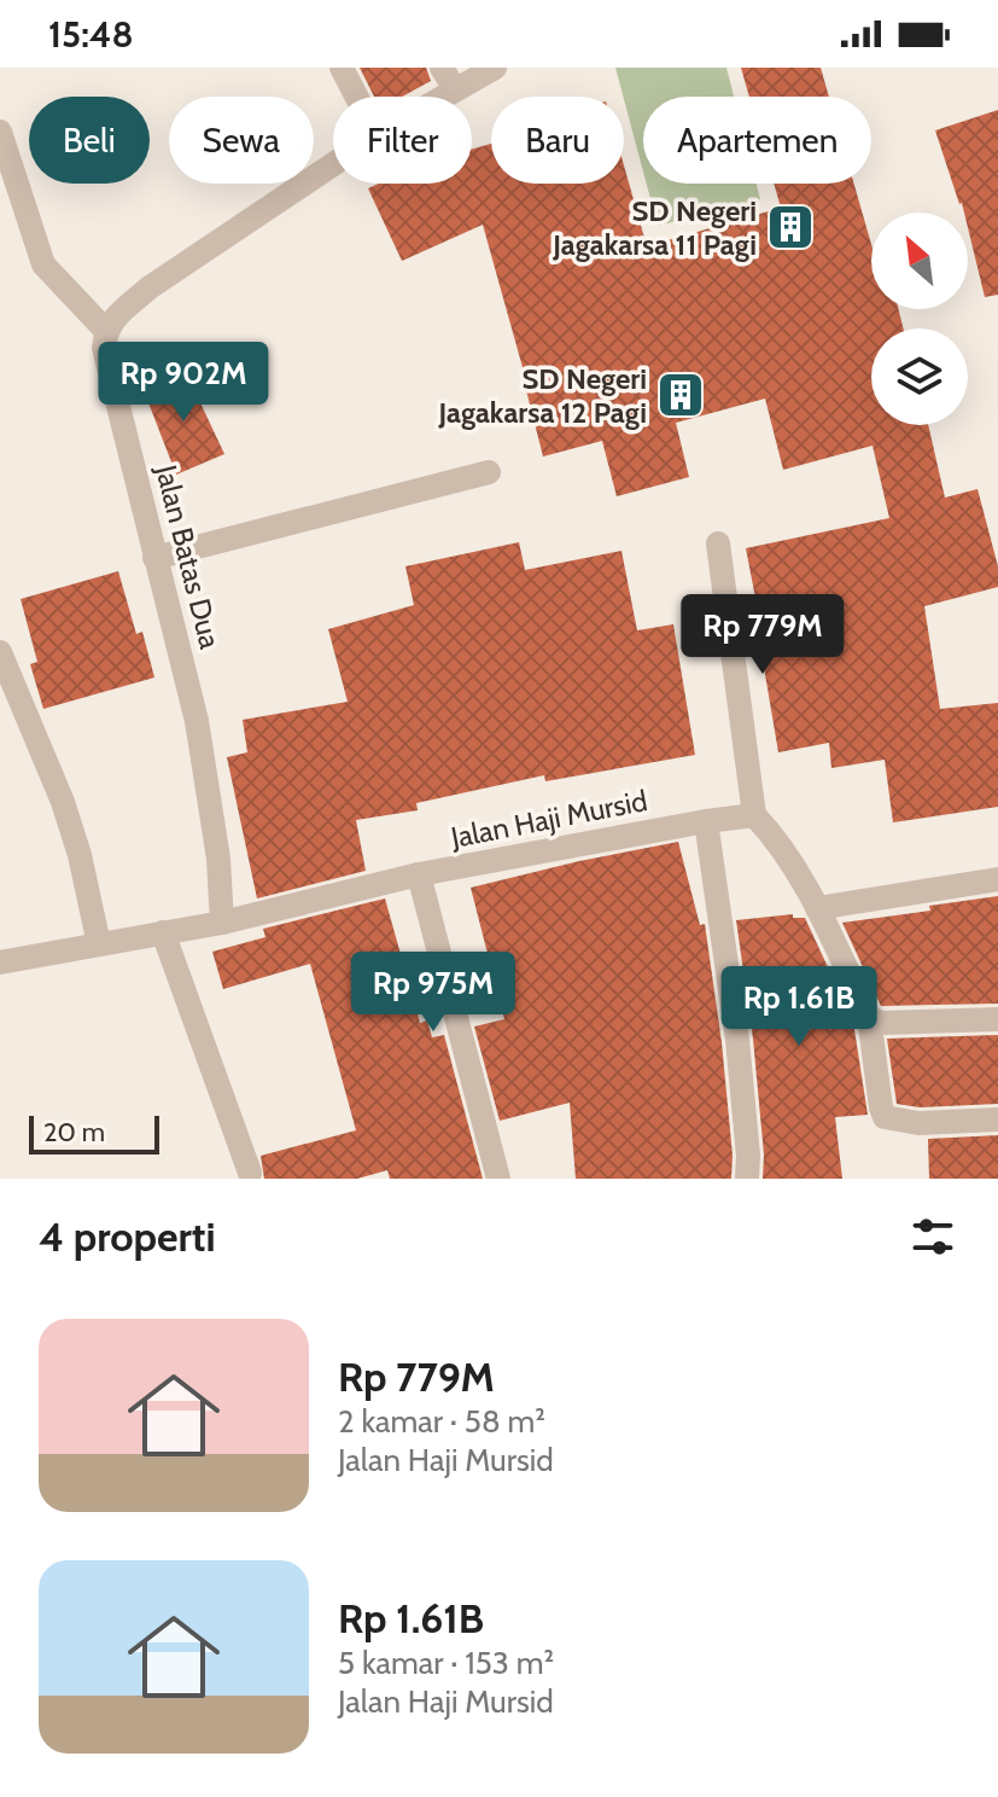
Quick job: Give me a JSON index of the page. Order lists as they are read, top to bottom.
{
  "streets": {
    "street": ["Jalan Batas Dua", "Jalan Haji Mursid"]
  },
  "crossings": [
    ["Jalan Batas Dua", "Jalan Haji Mursid"]
  ],
  "places": {
    "building": ["SD Negeri Jagakarsa 11 Pagi", "SD Negeri Jagakarsa 12 Pagi"]
  },
  "scale_bar": "20 m",
  "north": "top left",
  "page": {
    "status": "15:48",
    "chip": [
      "Beli",
      "Sewa",
      "Filter",
      "Baru",
      "Apartemen"
    ],
    "price": [
      "Rp 902M",
      "Rp 779M",
      "Rp 975M",
      "Rp 1.61B"
    ],
    "scale": "20 m",
    "heading": "4 properti",
    "list": [
      {
        "name": "Rp 779M",
        "note": "2 kamar · 58 m² · Jalan Haji Mursid"
      },
      {
        "name": "Rp 1.61B",
        "note": "5 kamar · 153 m² · Jalan Haji Mursid"
      }
    ]
  }
}
